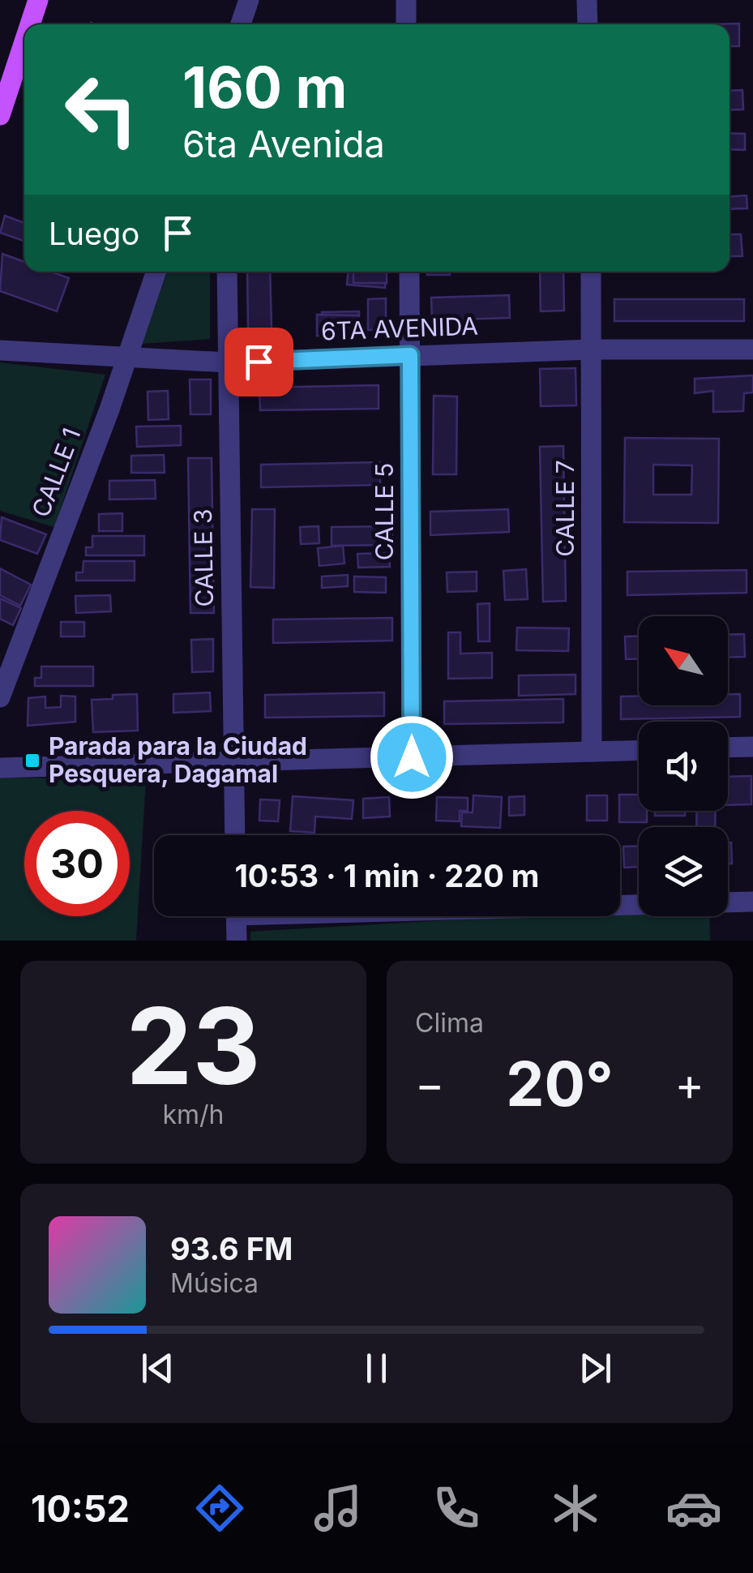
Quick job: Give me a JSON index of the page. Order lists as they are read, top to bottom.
{
  "streets": {
    "street": [
      "6TA AVENIDA",
      "CALLE 1",
      "CALLE 7",
      "CALLE 5",
      "CALLE 3"
    ]
  },
  "crossings": [
    ["6TA AVENIDA", "CALLE 1"],
    ["6TA AVENIDA", "CALLE 7"],
    ["6TA AVENIDA", "CALLE 5"],
    ["6TA AVENIDA", "CALLE 3"]
  ],
  "places": {
    "transit": ["Parada para la Ciudad Pesquera, Dagamal"]
  },
  "north": "top left",
  "page": {
    "turn": ["160 m", "6ta Avenida"],
    "then": "Luego",
    "limit": "30",
    "trip": "10:53 · 1 min · 220 m",
    "tile": [
      ["23", "km/h"],
      "Clima"
    ],
    "heat": ["−", "20°", "+"],
    "song": ["93.6 FM", "Música"],
    "tabs": "10:52"
  }
}
